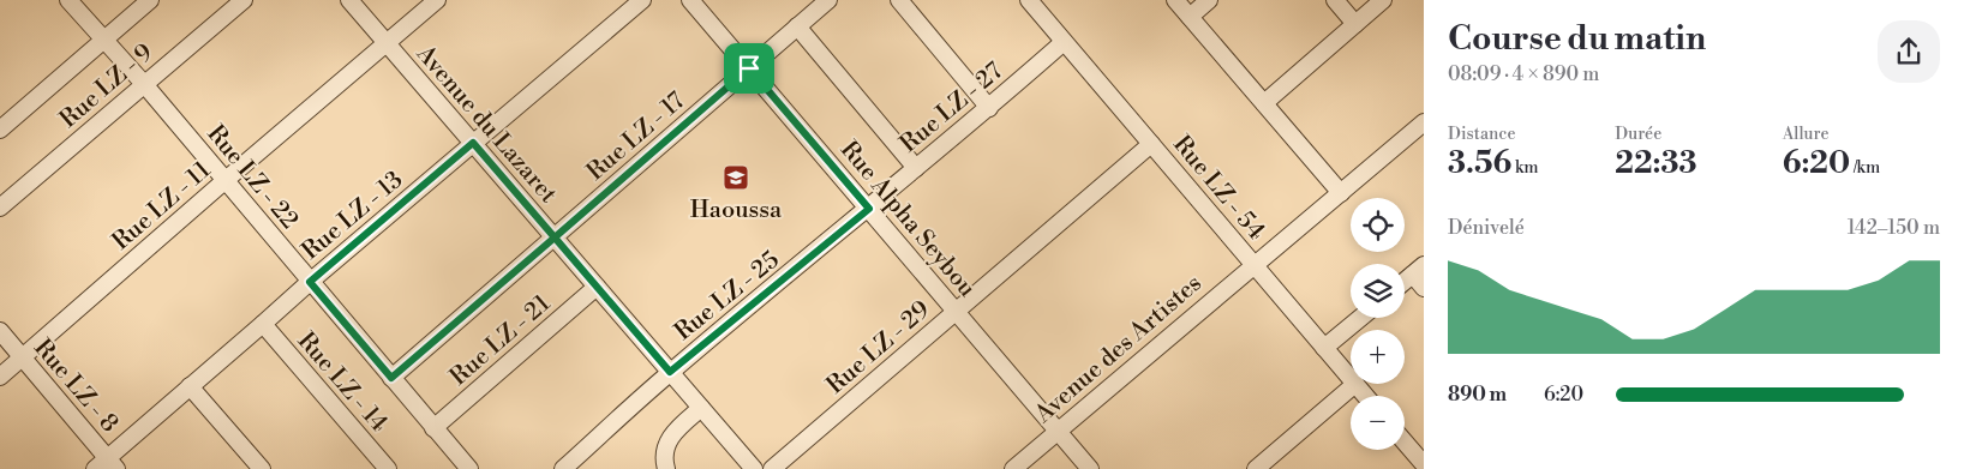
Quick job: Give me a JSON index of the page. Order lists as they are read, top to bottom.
{
  "streets": {
    "street": [
      "Rue LZ - 9",
      "Rue LZ - 27",
      "Avenue du Lazaret",
      "Rue LZ - 17",
      "Rue LZ - 22",
      "Rue LZ - 54",
      "Rue LZ - 11",
      "Rue LZ - 13",
      "Rue Alpha Seybou",
      "Rue LZ - 25",
      "Rue LZ - 21",
      "Rue LZ - 29",
      "Avenue des Artistes",
      "Rue LZ - 14",
      "Rue LZ - 8"
    ]
  },
  "crossings": [
    ["Rue LZ - 9", "Rue LZ - 22"],
    ["Rue LZ - 27", "Rue LZ - 54"],
    ["Rue LZ - 27", "Rue Alpha Seybou"],
    ["Rue LZ - 27", "Rue LZ - 25"],
    ["Avenue du Lazaret", "Rue LZ - 17"],
    ["Avenue du Lazaret", "Rue LZ - 11"],
    ["Avenue du Lazaret", "Rue LZ - 13"],
    ["Avenue du Lazaret", "Rue LZ - 25"],
    ["Avenue du Lazaret", "Rue LZ - 21"],
    ["Rue LZ - 17", "Rue LZ - 22"],
    ["Rue LZ - 17", "Rue Alpha Seybou"],
    ["Rue LZ - 22", "Rue LZ - 11"],
    ["Rue LZ - 22", "Rue LZ - 13"],
    ["Rue LZ - 22", "Rue LZ - 21"],
    ["Rue LZ - 54", "Rue LZ - 29"],
    ["Rue LZ - 54", "Avenue des Artistes"],
    ["Rue LZ - 11", "Rue LZ - 8"],
    ["Rue LZ - 13", "Rue LZ - 14"],
    ["Rue LZ - 13", "Rue LZ - 8"],
    ["Rue Alpha Seybou", "Rue LZ - 25"],
    ["Rue Alpha Seybou", "Rue LZ - 29"],
    ["Rue Alpha Seybou", "Avenue des Artistes"]
  ],
  "places": {
    "school or university": ["Haoussa"]
  },
  "page": {
    "heading": ["Course du matin", "08:09 · 4 × 890 m"],
    "stats": [
      ["Distance", "3.56 km"],
      ["Durée", "22:33"],
      ["Allure", "6:20 /km"]
    ],
    "map_buttons": ["+", "−"],
    "chart": ["Dénivelé", "142–150 m"],
    "list": [
      {
        "name": "890 m",
        "note": "6:20"
      }
    ]
  }
}
